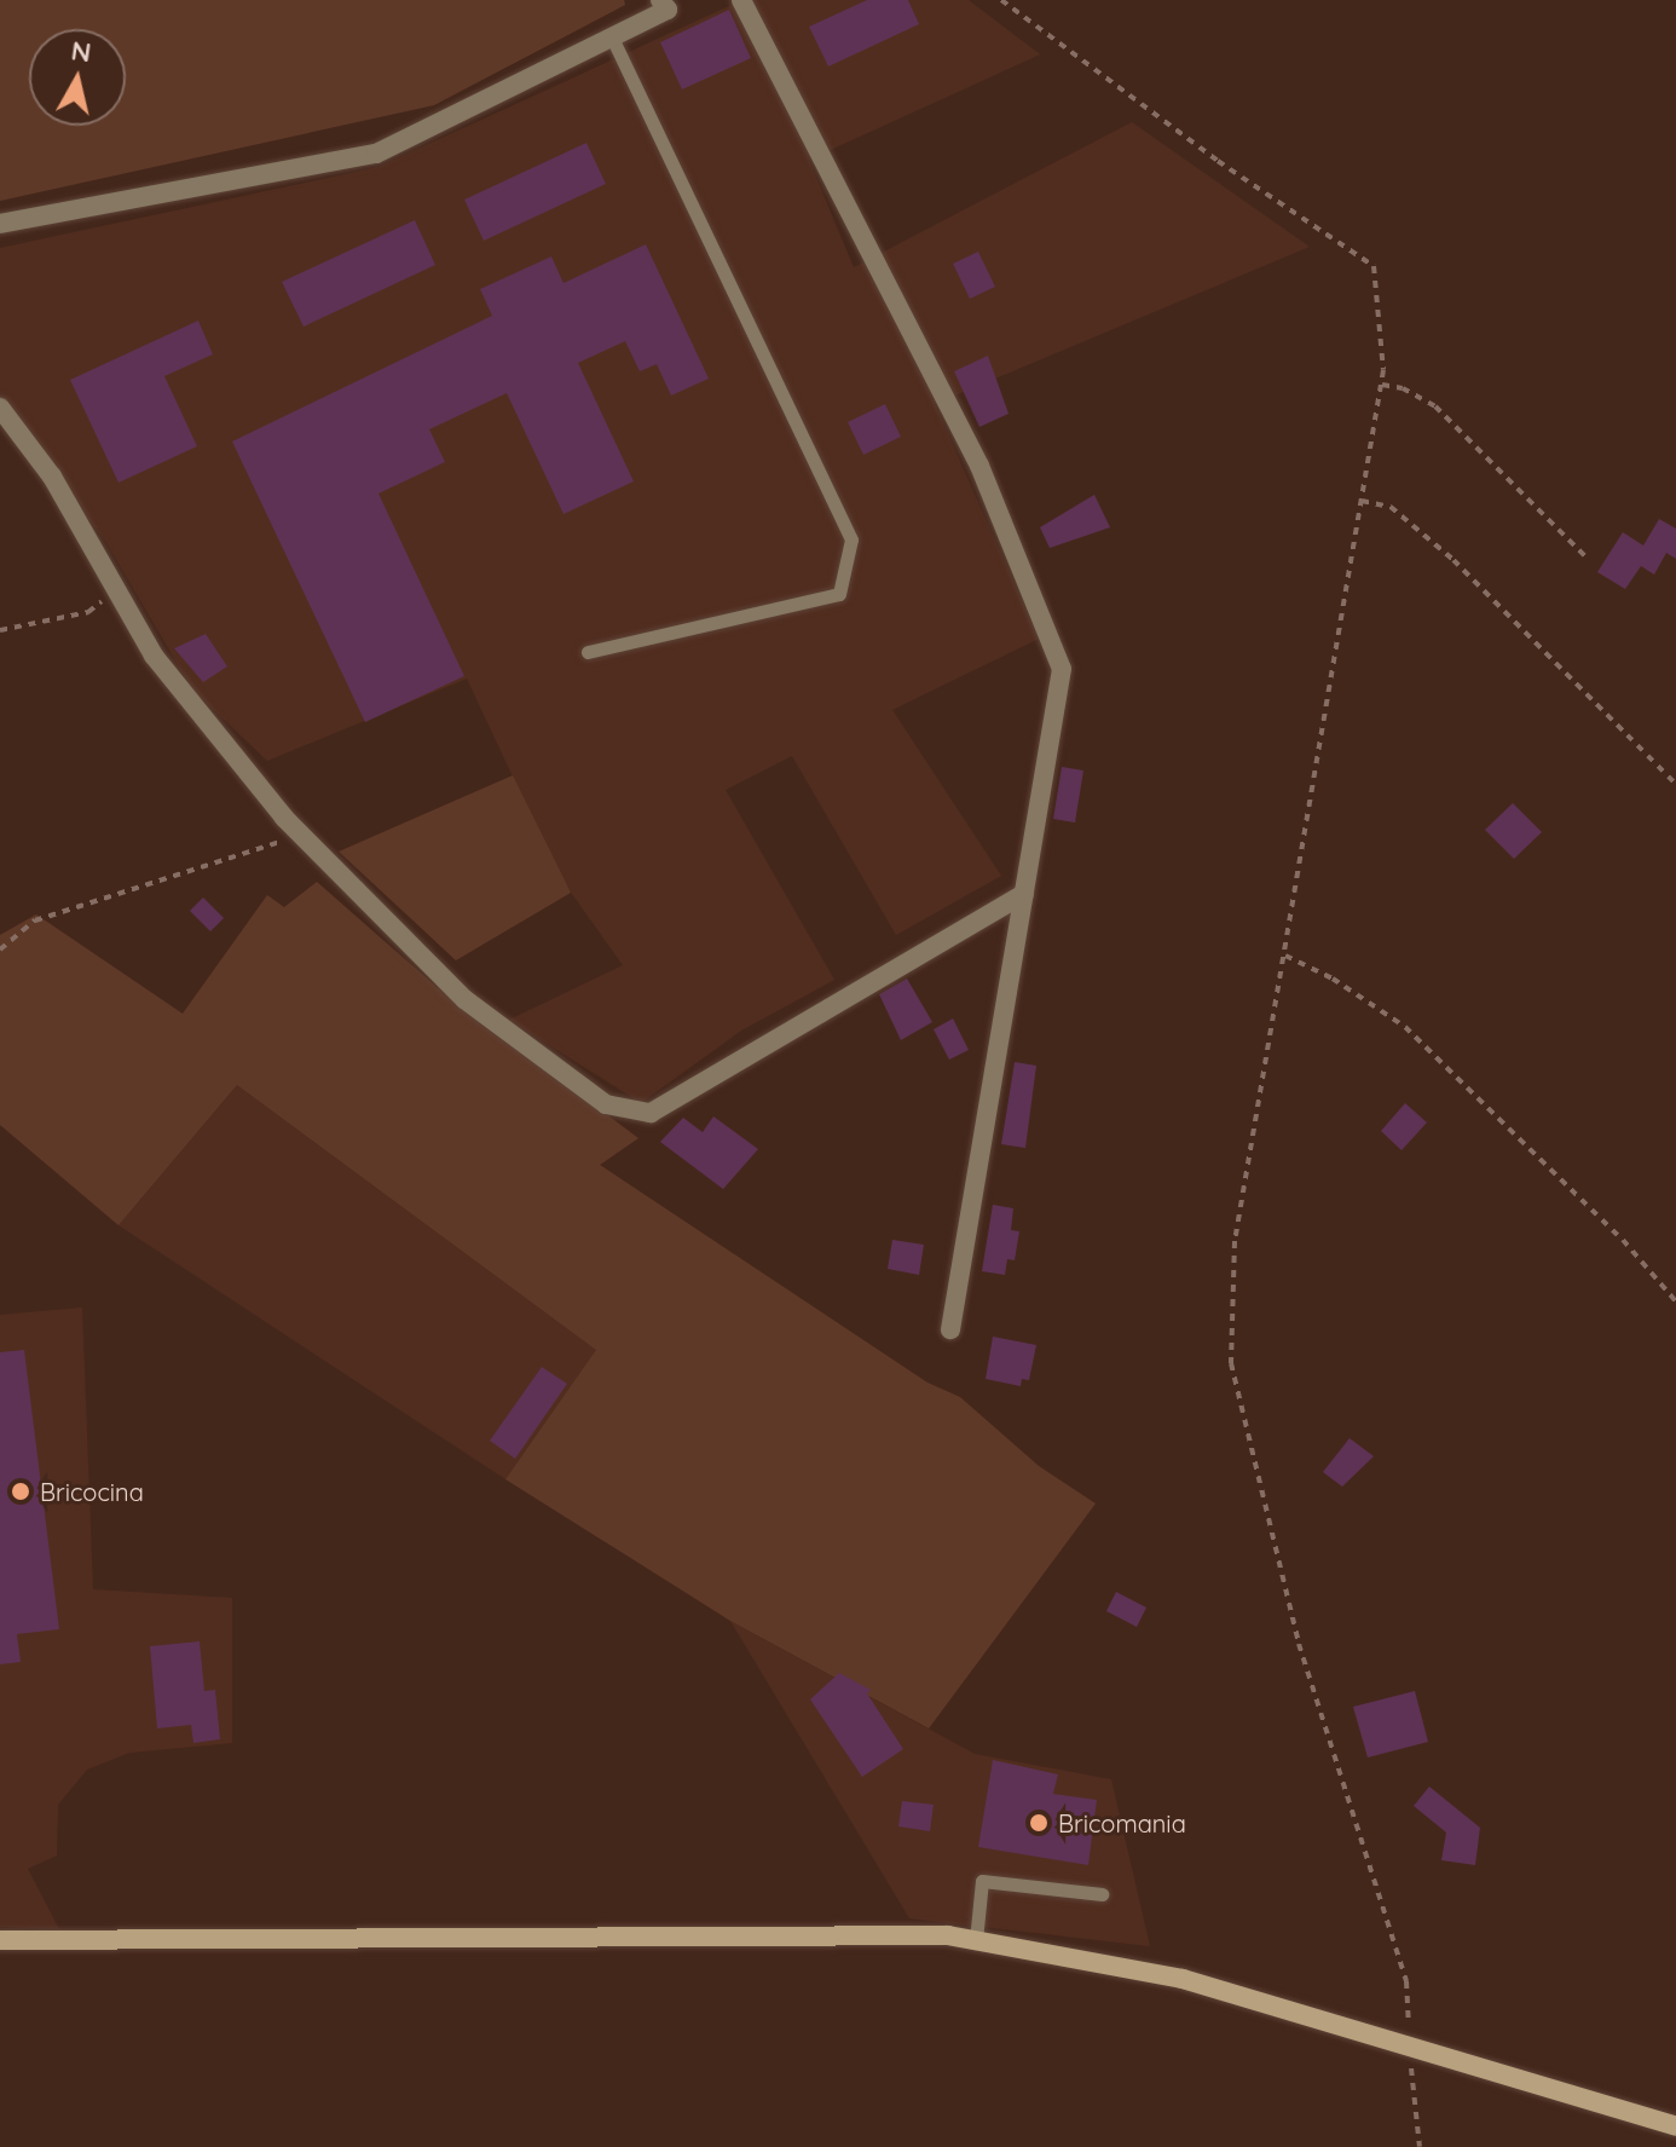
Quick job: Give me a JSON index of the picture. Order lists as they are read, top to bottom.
{
  "places": ["Bricocina", "Bricomania"],
  "north": "top"
}
